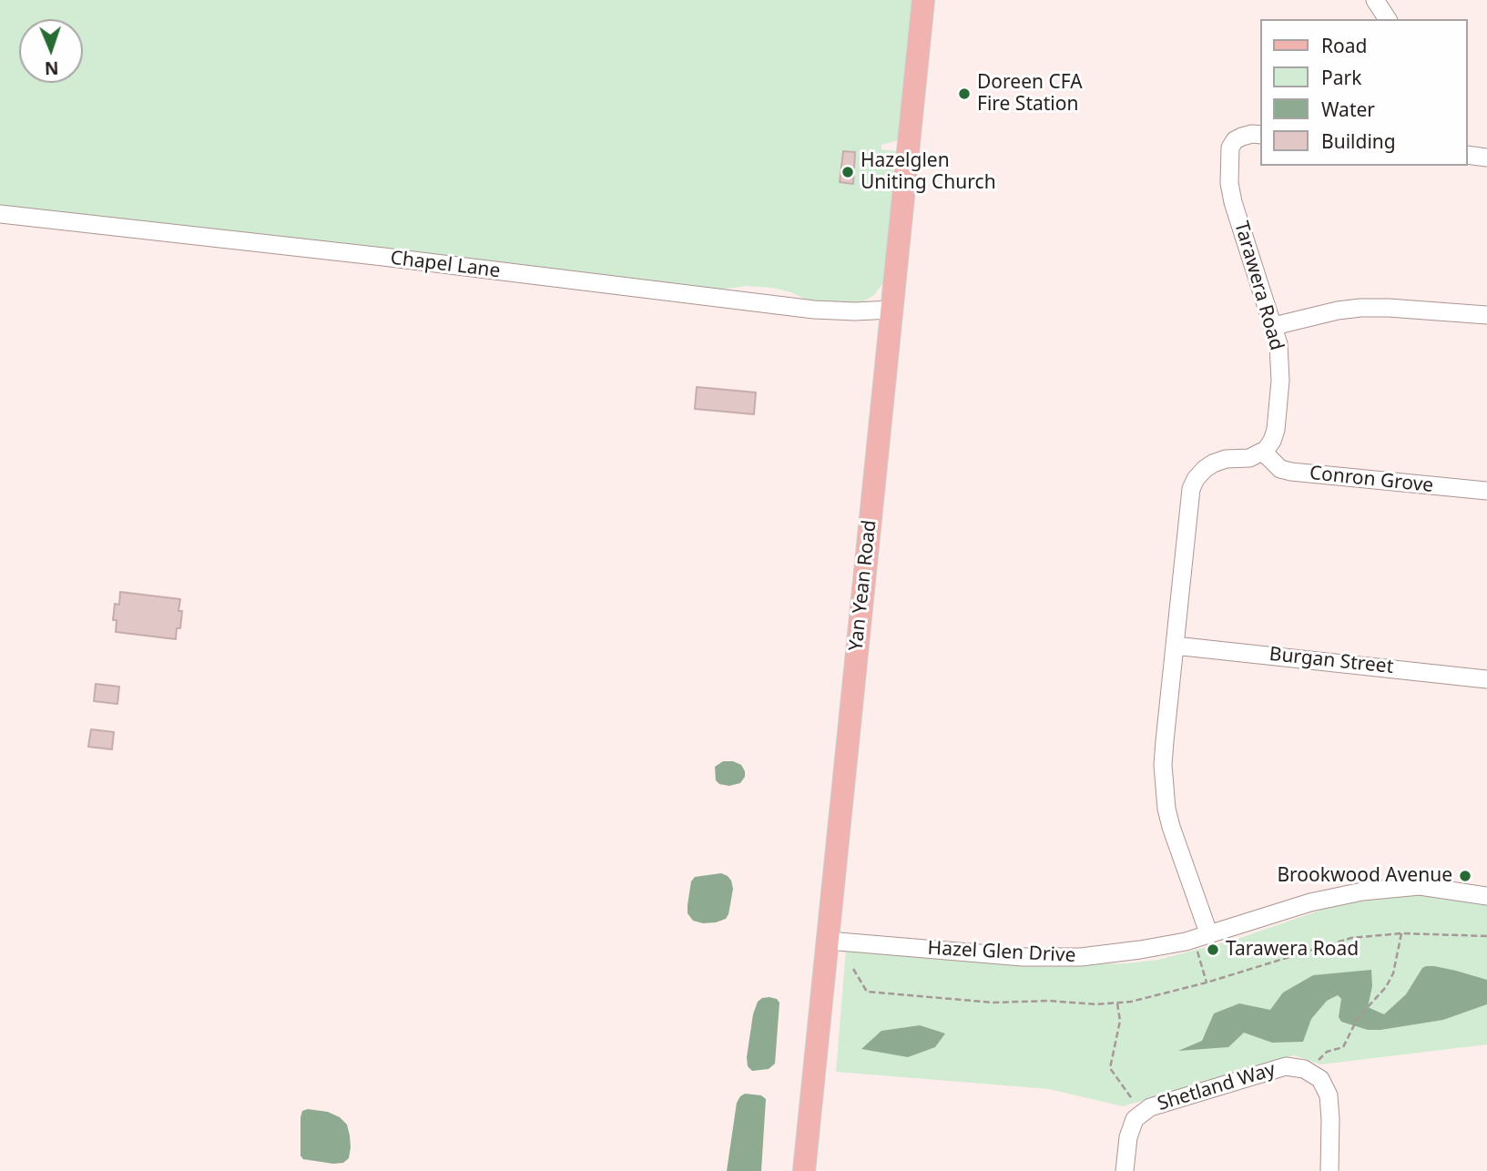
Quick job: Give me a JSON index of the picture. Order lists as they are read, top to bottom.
{
  "streets": {
    "main road": ["Yan Yean Road"],
    "street": [
      "Chapel Lane",
      "Tarawera Road",
      "Conron Grove",
      "Burgan Street",
      "Hazel Glen Drive",
      "Shetland Way"
    ]
  },
  "crossings": [
    ["Chapel Lane", "Yan Yean Road"],
    ["Tarawera Road", "Conron Grove"],
    ["Yan Yean Road", "Hazel Glen Drive"]
  ],
  "places": [
    "Doreen CFA Fire Station",
    "Hazelglen Uniting Church",
    "Brookwood Avenue",
    "Tarawera Road"
  ],
  "legend": [
    "Road",
    "Park",
    "Water",
    "Building"
  ],
  "north": "bottom"
}
